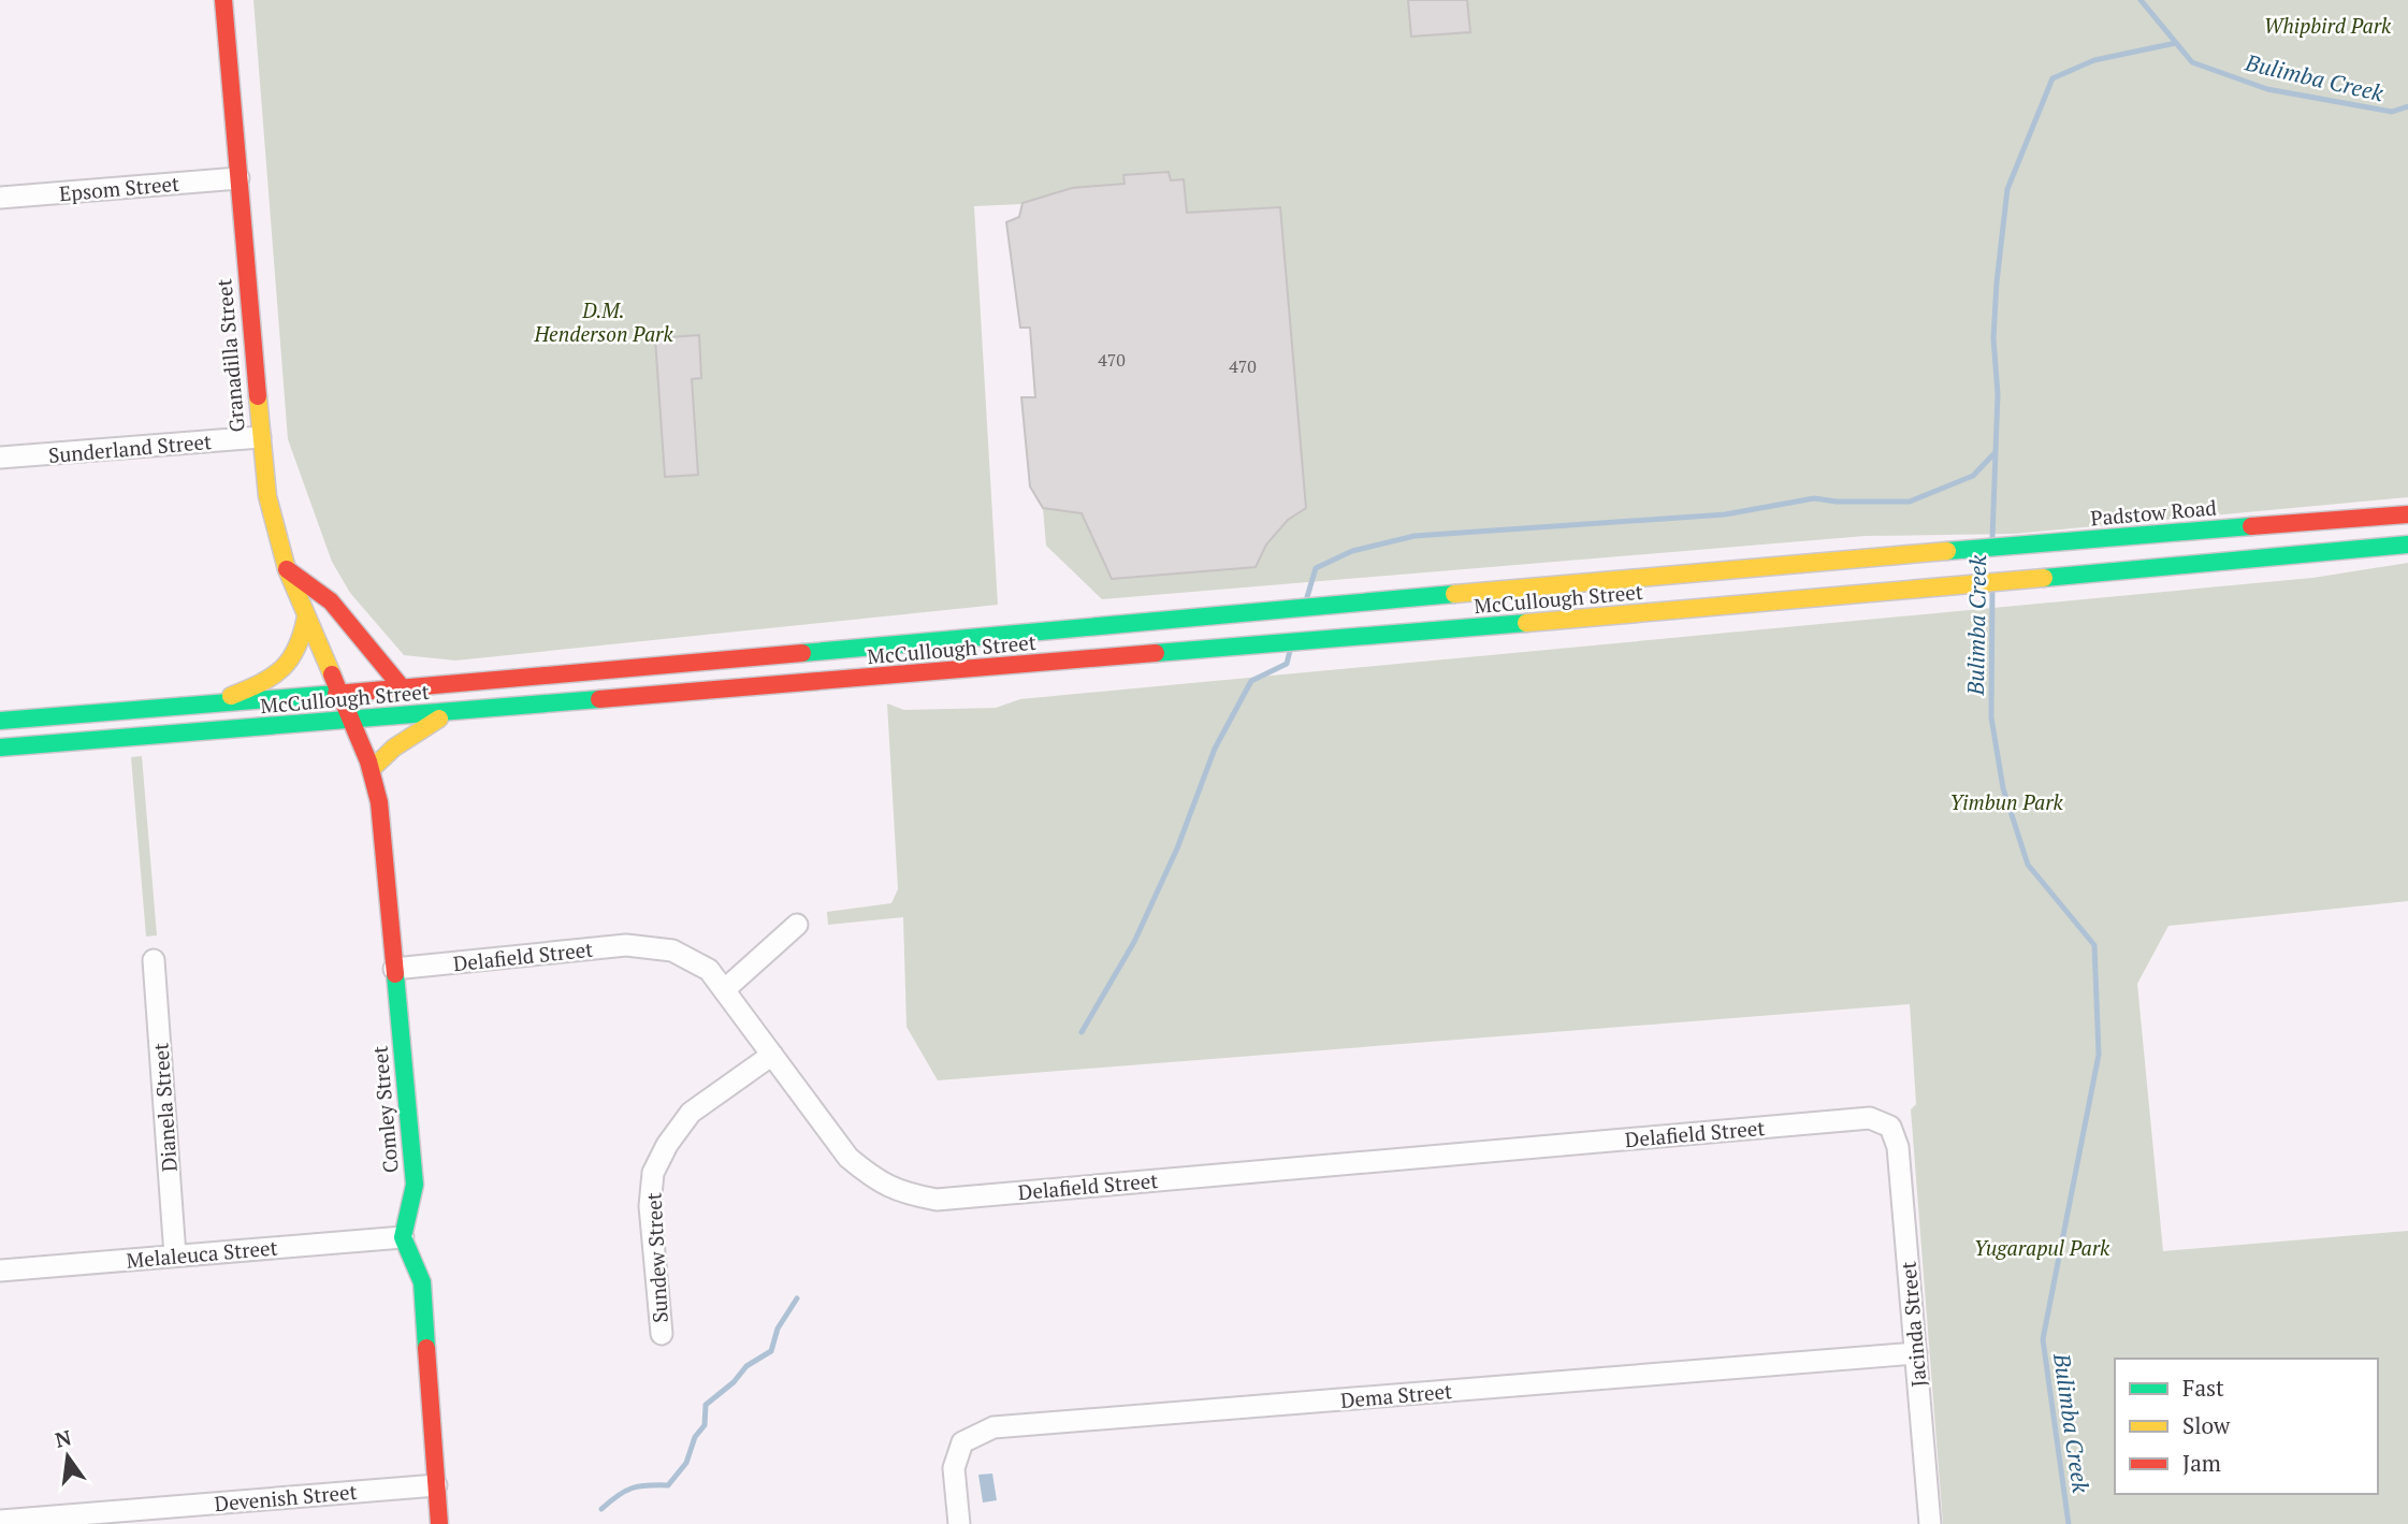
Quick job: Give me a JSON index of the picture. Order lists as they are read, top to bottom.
{
  "streets": {
    "main road": [
      "Granadilla Street",
      "Padstow Road",
      "McCullough Street",
      "Comley Street"
    ],
    "street": [
      "Epsom Street",
      "Sunderland Street",
      "Delafield Street",
      "Dianela Street",
      "Melaleuca Street",
      "Sundew Street",
      "Jacinda Street",
      "Dema Street",
      "Devenish Street"
    ]
  },
  "crossings": [
    ["Epsom Street", "Granadilla Street"],
    ["Granadilla Street", "Sunderland Street"],
    ["Granadilla Street", "McCullough Street"],
    ["Granadilla Street", "Comley Street"],
    ["Padstow Road", "McCullough Street"],
    ["McCullough Street", "Comley Street"],
    ["Delafield Street", "Comley Street"],
    ["Delafield Street", "Sundew Street"],
    ["Delafield Street", "Jacinda Street"],
    ["Dianela Street", "Melaleuca Street"],
    ["Comley Street", "Melaleuca Street"],
    ["Jacinda Street", "Dema Street"]
  ],
  "water": ["Bulimba Creek"],
  "parks": [
    "Whipbird Park",
    "D.M. Henderson Park",
    "Yimbun Park",
    "Yugarapul Park"
  ],
  "house_numbers": ["470", "470"],
  "legend": ["Fast", "Slow", "Jam"],
  "north": "top"
}
